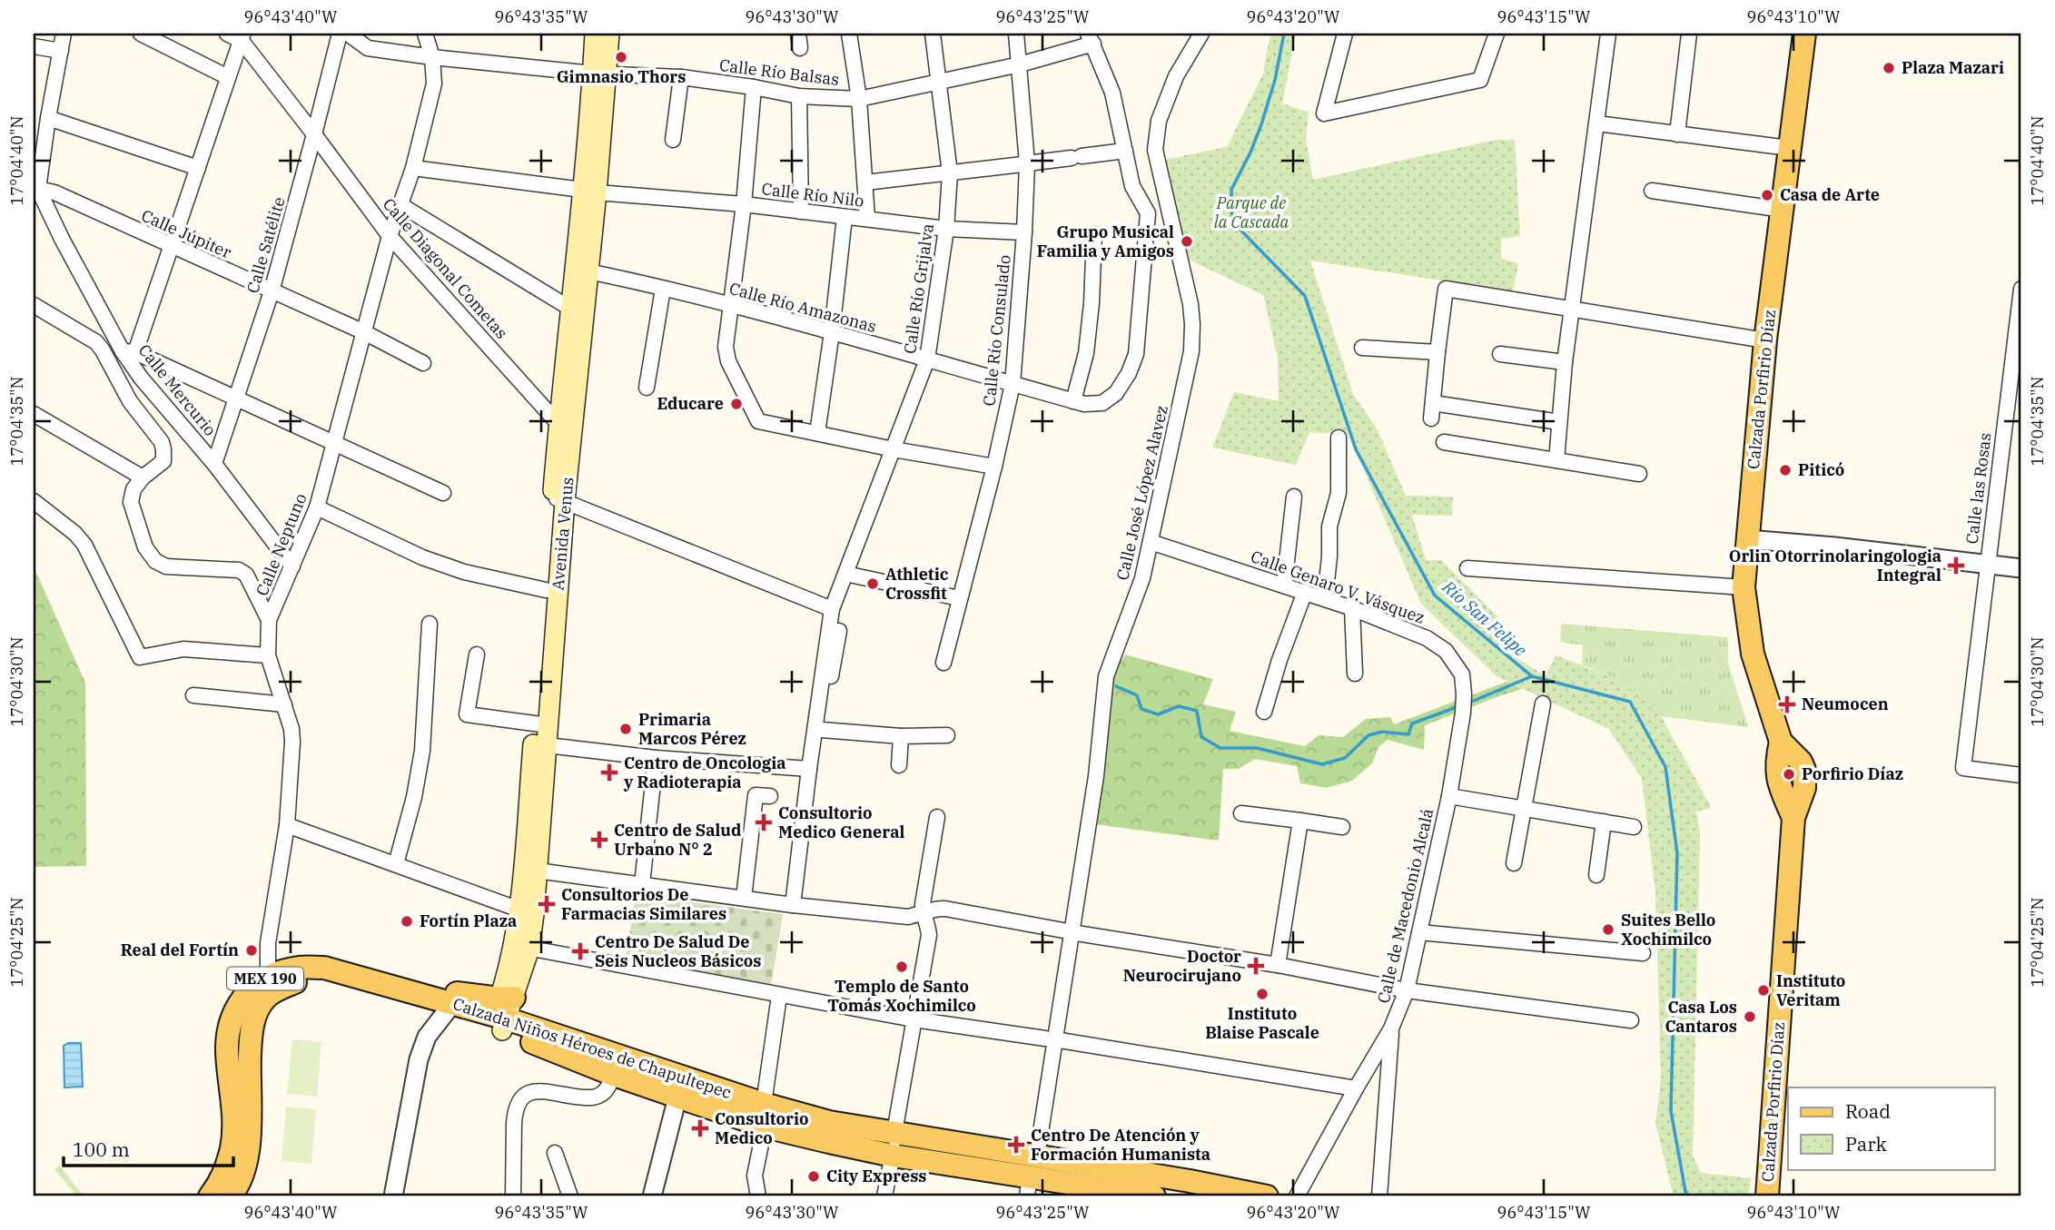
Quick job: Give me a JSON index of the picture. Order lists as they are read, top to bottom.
{
  "streets": {
    "main road": [
      "Calzada Porfirio Díaz",
      "Avenida Venus",
      "MEX 190",
      "Calzada Niños Héroes de Chapultepec"
    ],
    "street": [
      "Calle Río Balsas",
      "Calle Río Nilo",
      "Calle Júpiter",
      "Calle Satélite",
      "Calle Diagonal Cometas",
      "Calle Río Grijalva",
      "Calle Río Amazonas",
      "Calle Río Consulado",
      "Calle Mercurio",
      "Calle las Rosas",
      "Calle José López Alavez",
      "Calle Neptuno",
      "Calle Genaro V. Vásquez",
      "Calle de Macedonio Alcalá"
    ]
  },
  "crossings": [
    ["Calle Río Balsas", "Calle Río Grijalva"],
    ["Calle Río Balsas", "Calle Río Consulado"],
    ["Calle Río Balsas", "Avenida Venus"],
    ["Calle Río Balsas", "Calle Neptuno"],
    ["Calle Río Nilo", "Calle Río Grijalva"],
    ["Calle Río Nilo", "Calle Río Consulado"],
    ["Calle Río Nilo", "Avenida Venus"],
    ["Calle Río Nilo", "Calle Neptuno"],
    ["Calle Júpiter", "Calle Satélite"],
    ["Calle Júpiter", "Calle Mercurio"],
    ["Calle Júpiter", "Calle Neptuno"],
    ["Calle Satélite", "Calle Diagonal Cometas"],
    ["Calle Satélite", "Calle Mercurio"],
    ["Calle Diagonal Cometas", "Avenida Venus"],
    ["Calle Diagonal Cometas", "Calle Neptuno"],
    ["Calle Río Grijalva", "Calle Río Amazonas"],
    ["Calle Río Amazonas", "Calle Río Consulado"],
    ["Calle Río Amazonas", "Avenida Venus"],
    ["Calle Mercurio", "Calle Neptuno"],
    ["Calle José López Alavez", "Calle Genaro V. Vásquez"],
    ["Calle José López Alavez", "Calzada Niños Héroes de Chapultepec"],
    ["Avenida Venus", "Calzada Niños Héroes de Chapultepec"],
    ["Calle Neptuno", "MEX 190"],
    ["Calle Neptuno", "Calzada Niños Héroes de Chapultepec"],
    ["Calle Genaro V. Vásquez", "Calle de Macedonio Alcalá"],
    ["MEX 190", "Calzada Niños Héroes de Chapultepec"]
  ],
  "water": ["Río San Felipe"],
  "parks": ["Parque de la Cascada"],
  "places": {
    "other": [
      "Gimnasio Thors",
      "Plaza Mazari",
      "Casa de Arte",
      "Grupo Musical Familia y Amigos",
      "Educare",
      "Piticó",
      "Athletic Crossfit",
      "Primaria Marcos Pérez",
      "Porfirio Díaz",
      "Fortín Plaza",
      "Suites Bello Xochimilco",
      "Real del Fortín",
      "Templo de Santo Tomás Xochimilco",
      "Instituto Veritam",
      "Instituto Blaise Pascale",
      "Casa Los Cantaros",
      "City Express"
    ],
    "health": [
      "Orlin Otorrinolaringologia Integral",
      "Neumocen",
      "Centro de Oncologia y Radioterapia",
      "Consultorio Medico General",
      "Centro de Salud Urbano N° 2",
      "Consultorios De Farmacias Similares",
      "Centro De Salud De Seis Nucleos Básicos",
      "Doctor Neurocirujano",
      "Consultorio Medico",
      "Centro De Atención y Formación Humanista"
    ]
  },
  "legend": ["Road", "Park"],
  "scale_bar": "100 m",
  "coordinates": [
    "96°43'40\"W",
    "96°43'35\"W",
    "96°43'30\"W",
    "96°43'25\"W",
    "96°43'20\"W",
    "96°43'15\"W",
    "96°43'10\"W",
    "17°04'40\"N",
    "17°04'35\"N",
    "17°04'30\"N",
    "17°04'25\"N"
  ]
}
